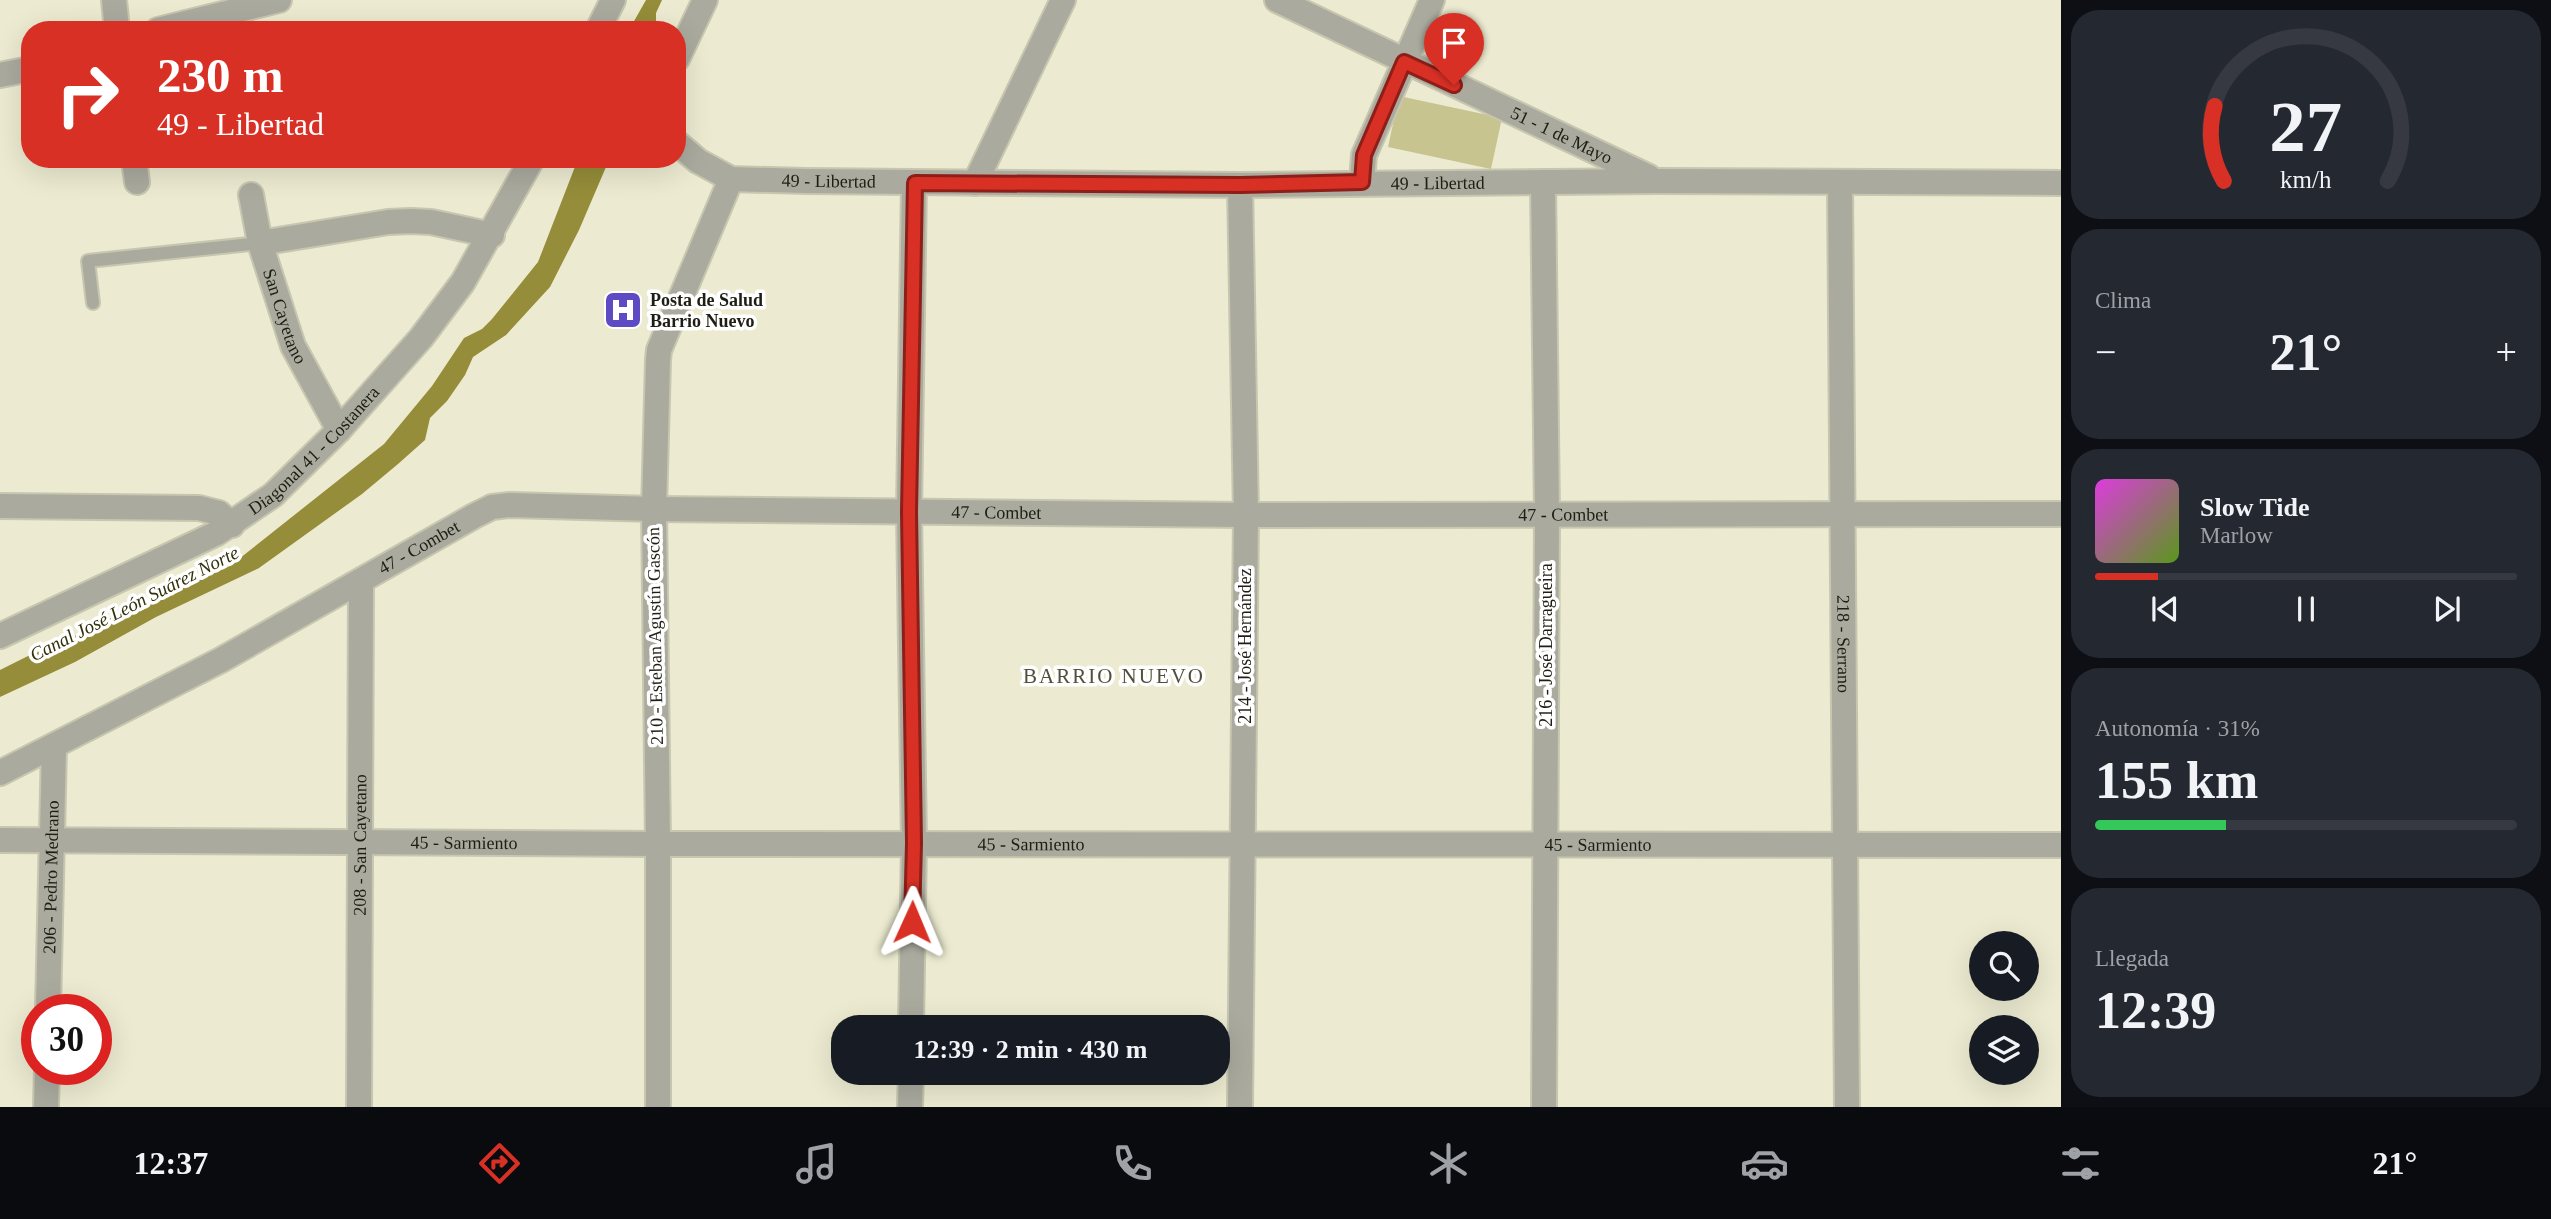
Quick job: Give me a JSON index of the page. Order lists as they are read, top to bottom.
{
  "streets": {
    "street": [
      "51 - 1 de Mayo",
      "49 - Libertad",
      "San Cayetano",
      "Diagonal 41 - Costanera",
      "47 - Combet",
      "210 - Esteban Agustín Gascón",
      "216 - José Darragueira",
      "218 - Serrano",
      "214 - José Hernández",
      "45 - Sarmiento",
      "208 - San Cayetano",
      "206 - Pedro Medrano"
    ]
  },
  "crossings": [
    ["51 - 1 de Mayo", "49 - Libertad"],
    ["49 - Libertad", "210 - Esteban Agustín Gascón"],
    ["49 - Libertad", "216 - José Darragueira"],
    ["49 - Libertad", "218 - Serrano"],
    ["49 - Libertad", "214 - José Hernández"],
    ["San Cayetano", "Diagonal 41 - Costanera"],
    ["47 - Combet", "210 - Esteban Agustín Gascón"],
    ["47 - Combet", "216 - José Darragueira"],
    ["47 - Combet", "218 - Serrano"],
    ["47 - Combet", "214 - José Hernández"],
    ["47 - Combet", "208 - San Cayetano"],
    ["47 - Combet", "206 - Pedro Medrano"],
    ["210 - Esteban Agustín Gascón", "45 - Sarmiento"],
    ["216 - José Darragueira", "45 - Sarmiento"],
    ["218 - Serrano", "45 - Sarmiento"],
    ["214 - José Hernández", "45 - Sarmiento"],
    ["45 - Sarmiento", "208 - San Cayetano"],
    ["45 - Sarmiento", "206 - Pedro Medrano"]
  ],
  "districts": ["BARRIO NUEVO"],
  "water": ["Canal José León Suárez Norte"],
  "places": {
    "hospital": ["Posta de Salud Barrio Nuevo"]
  },
  "page": {
    "turn": ["230 m", "49 - Libertad"],
    "tile": [
      "Clima",
      ["Autonomía · 31%", "155 km"],
      ["Llegada", "12:39"]
    ],
    "heat": ["−", "21°", "+"],
    "song": ["Slow Tide", "Marlow"],
    "limit": "30",
    "trip": "12:39 · 2 min · 430 m",
    "tabs": ["12:37", "21°"],
    "gauge": ["27", "km/h"]
  }
}
